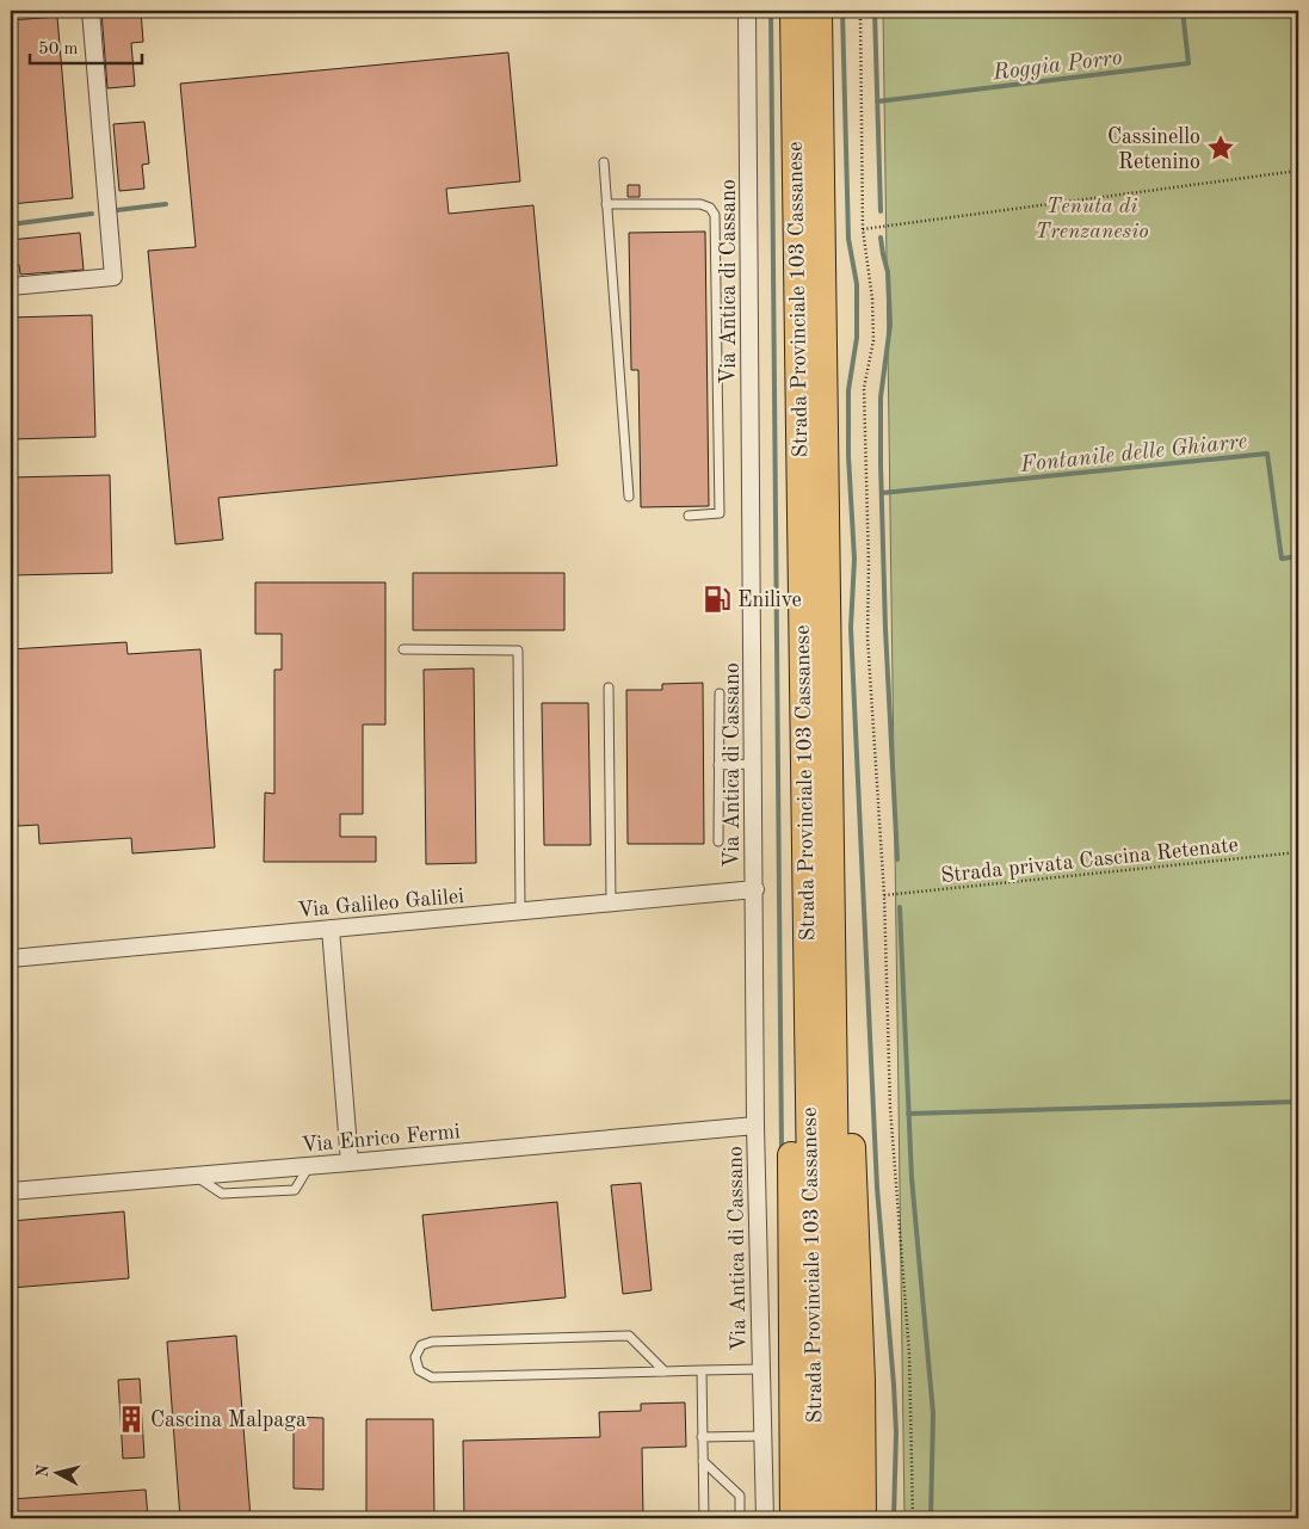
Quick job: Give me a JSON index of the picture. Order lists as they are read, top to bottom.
{
  "streets": {
    "highway": ["Strada Provinciale 103 Cassanese"],
    "street": ["Via Antica di Cassano", "Via Galileo Galilei", "Via Enrico Fermi"],
    "path": ["Strada privata Cascina Retenate"]
  },
  "crossings": [
    ["Via Antica di Cassano", "Via Galileo Galilei"],
    ["Via Antica di Cassano", "Via Enrico Fermi"]
  ],
  "water": ["Roggia Porro", "Fontanile delle Ghiarre"],
  "parks": ["Tenuta di Trenzanesio"],
  "places": {
    "place": ["Cassinello Retenino"],
    "fuel station": ["Enilive"],
    "building": ["Cascina Malpaga"]
  },
  "scale_bar": "50 m",
  "north": "left"
}
